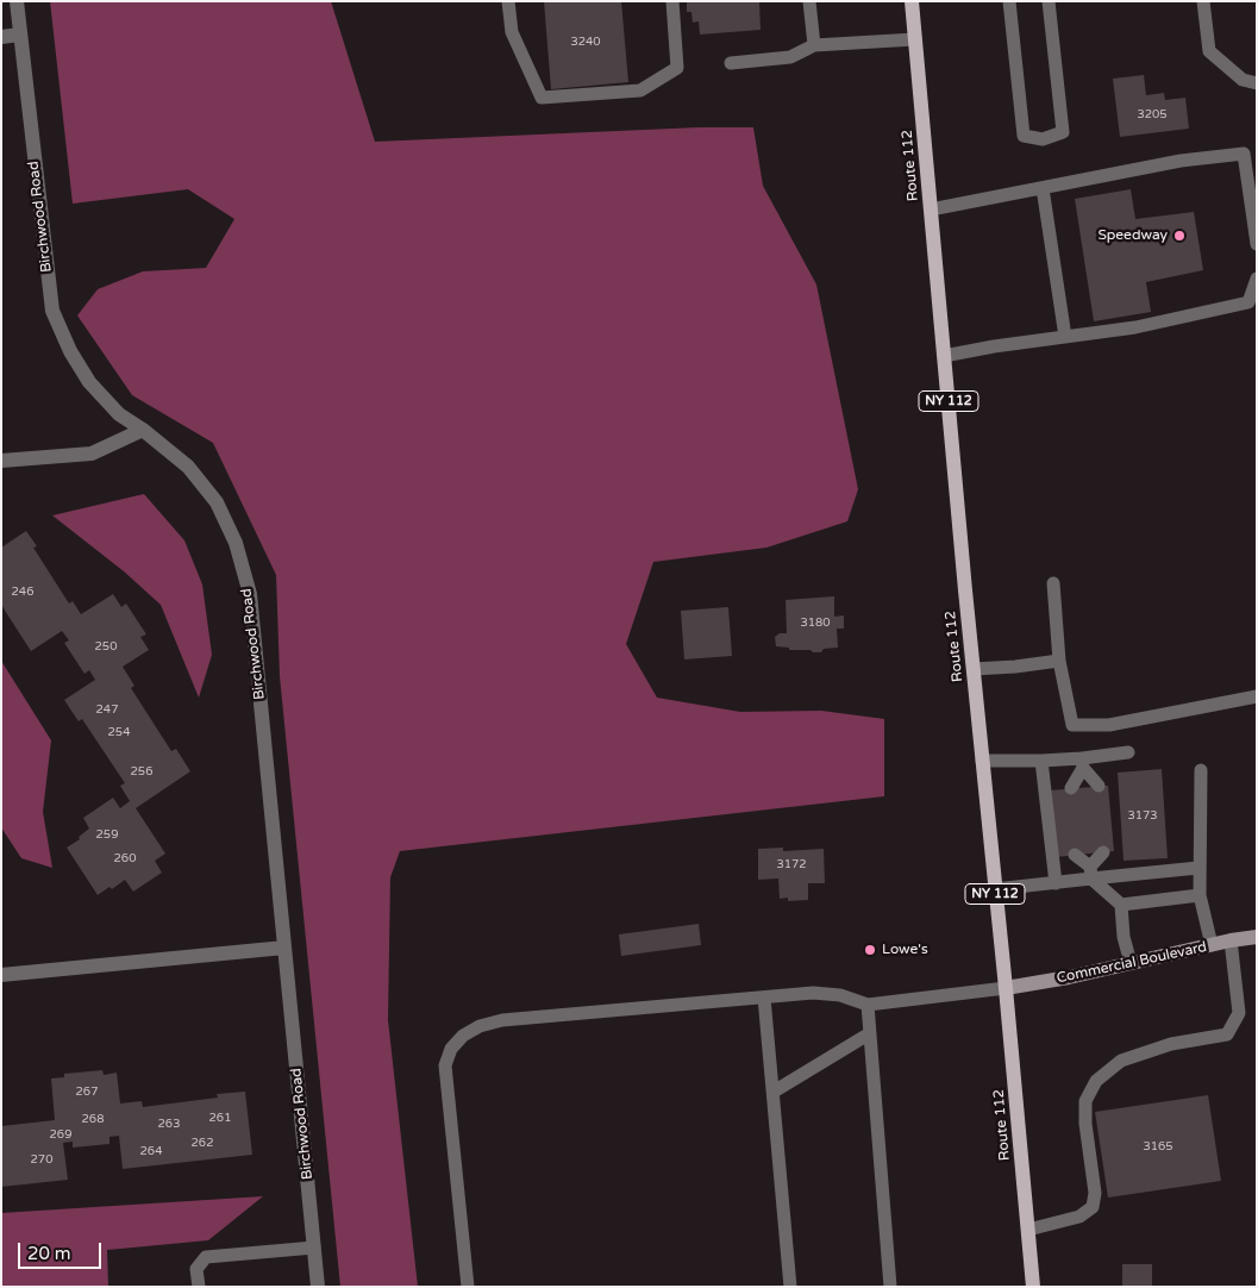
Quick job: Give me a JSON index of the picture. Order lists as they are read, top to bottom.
{
  "streets": {
    "main road": ["Route 112", "NY 112"],
    "street": ["Birchwood Road", "Commercial Boulevard"]
  },
  "crossings": [
    ["Route 112", "Commercial Boulevard"]
  ],
  "places": ["Speedway", "Lowe's"],
  "house_numbers": [
    "3240",
    "3205",
    "246",
    "3180",
    "250",
    "247",
    "254",
    "256",
    "3173",
    "259",
    "260",
    "3172",
    "267",
    "261",
    "268",
    "263",
    "269",
    "262",
    "3165",
    "264",
    "270"
  ],
  "scale_bar": "20 m"
}
